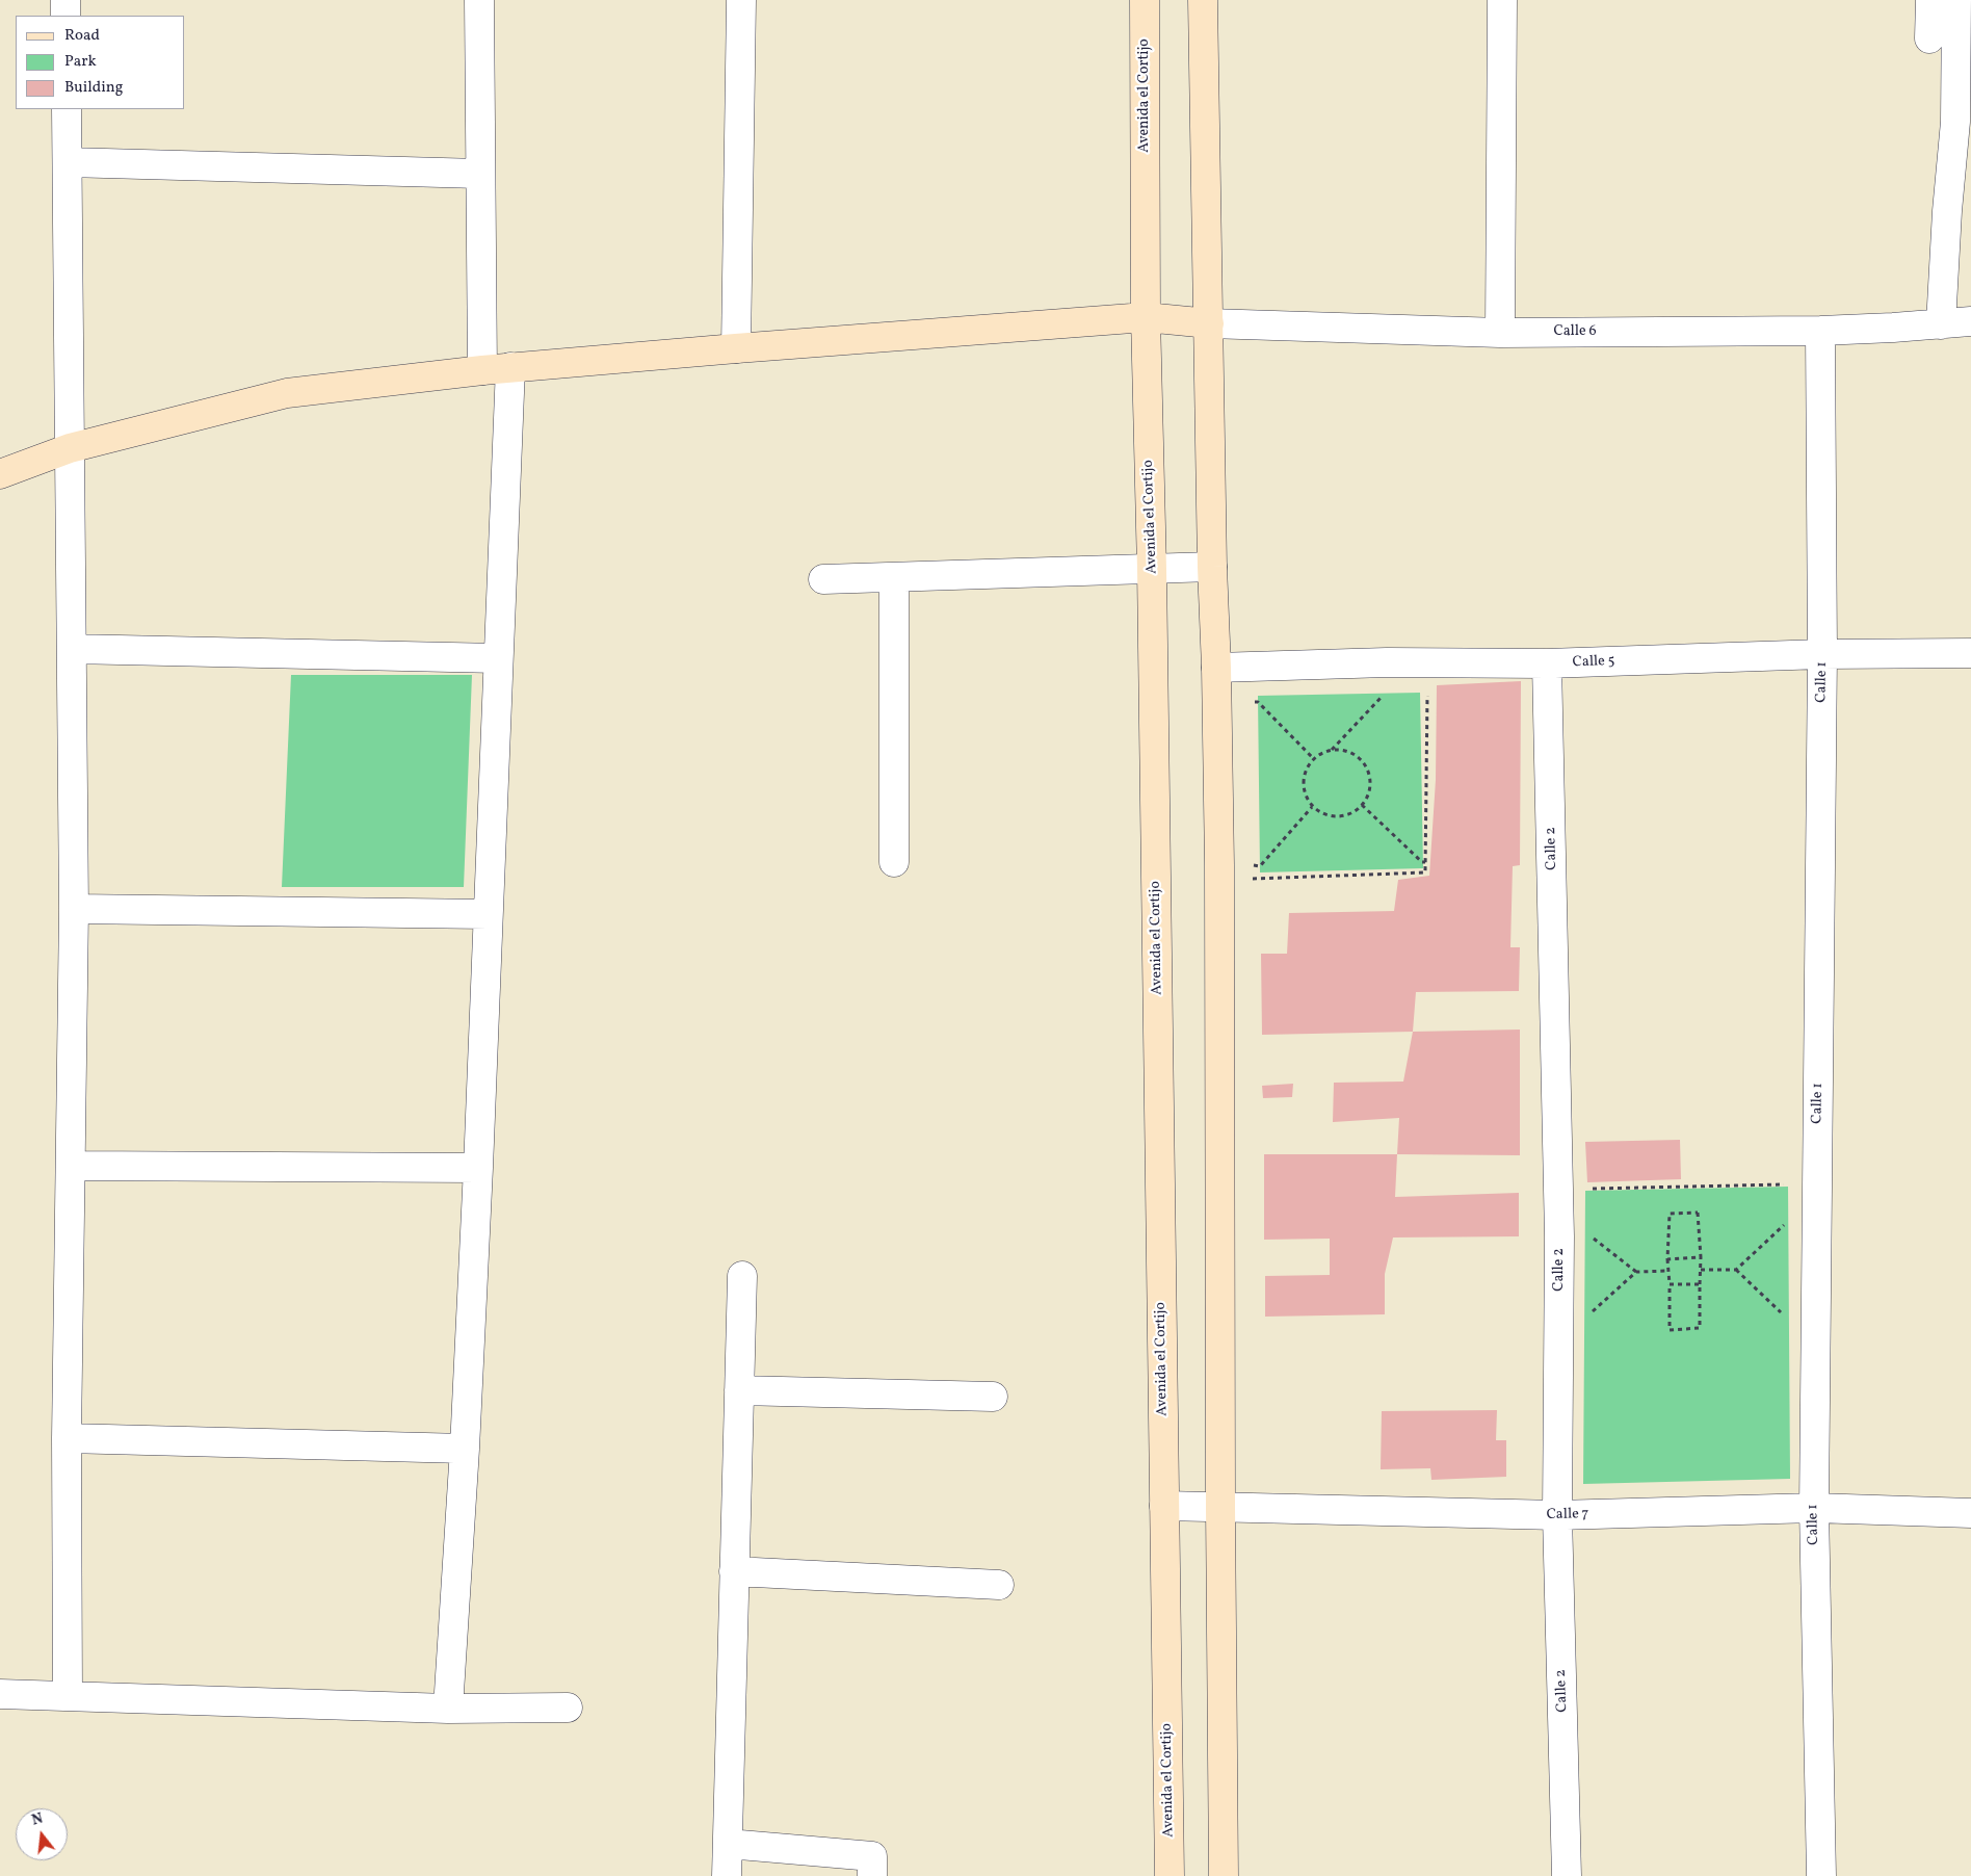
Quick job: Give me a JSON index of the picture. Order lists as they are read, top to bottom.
{
  "streets": {
    "street": [
      "Avenida el Cortijo",
      "Calle 6",
      "Calle 5",
      "Calle 1",
      "Calle 2",
      "Calle 7"
    ]
  },
  "crossings": [
    ["Avenida el Cortijo", "Calle 7"],
    ["Calle 6", "Calle 1"],
    ["Calle 5", "Calle 1"],
    ["Calle 5", "Calle 2"],
    ["Calle 1", "Calle 7"],
    ["Calle 2", "Calle 7"]
  ],
  "legend": ["Road", "Park", "Building"],
  "north": "top"
}
